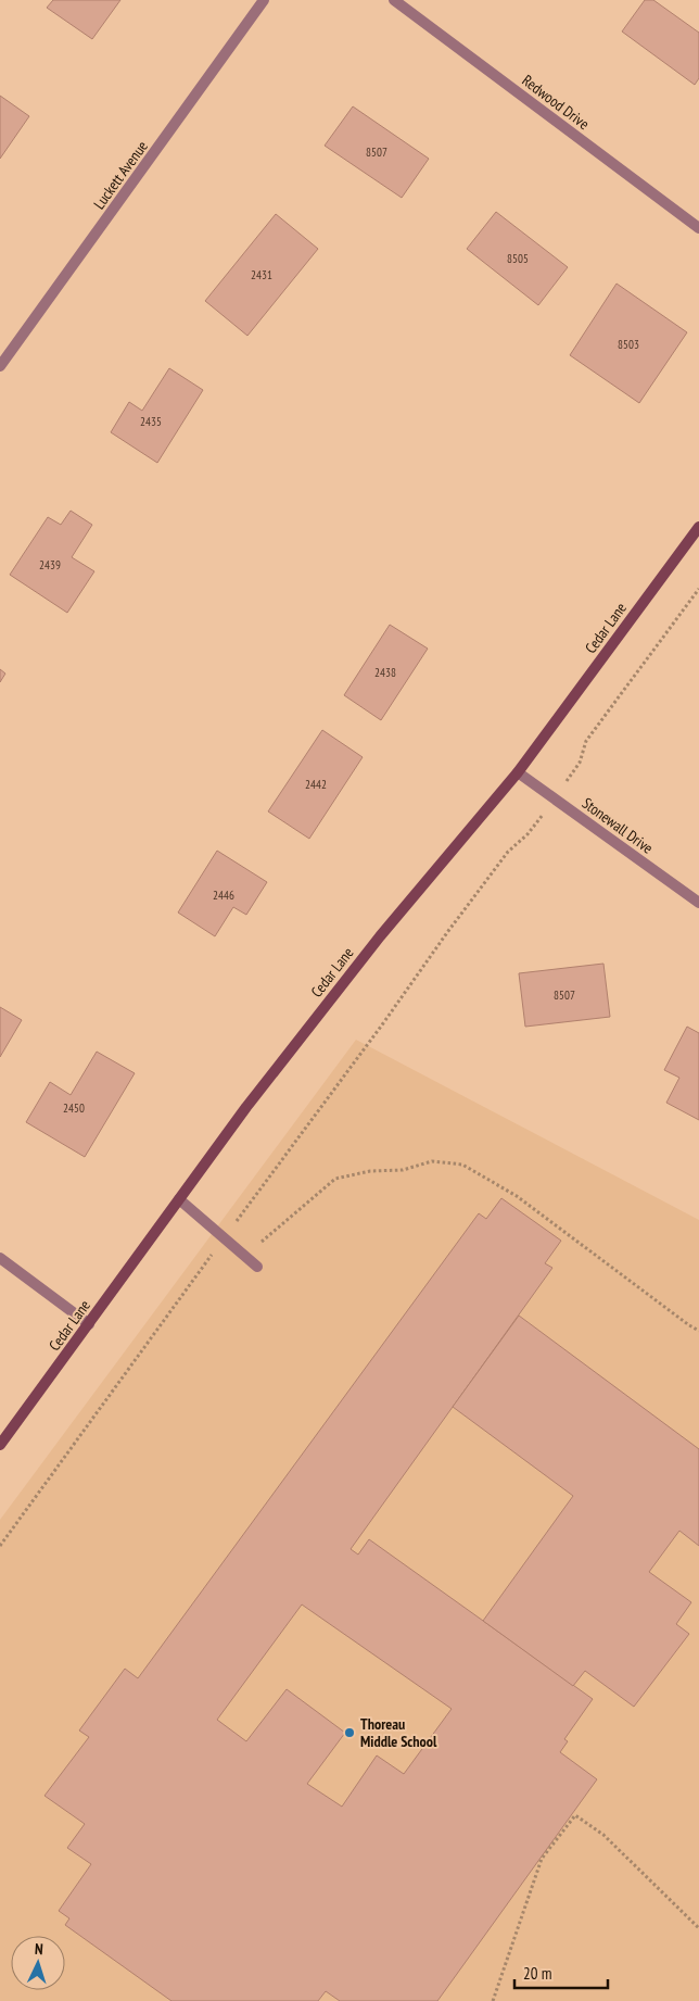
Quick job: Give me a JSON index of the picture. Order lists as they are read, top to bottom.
{
  "streets": {
    "main road": ["Cedar Lane"],
    "street": ["Redwood Drive", "Luckett Avenue", "Stonewall Drive"]
  },
  "crossings": [
    ["Cedar Lane", "Stonewall Drive"]
  ],
  "places": ["Thoreau Middle School"],
  "house_numbers": [
    "8507",
    "8505",
    "2431",
    "8503",
    "2435",
    "2439",
    "2438",
    "2442",
    "2446",
    "8507",
    "2450"
  ],
  "scale_bar": "20 m",
  "north": "top"
}
